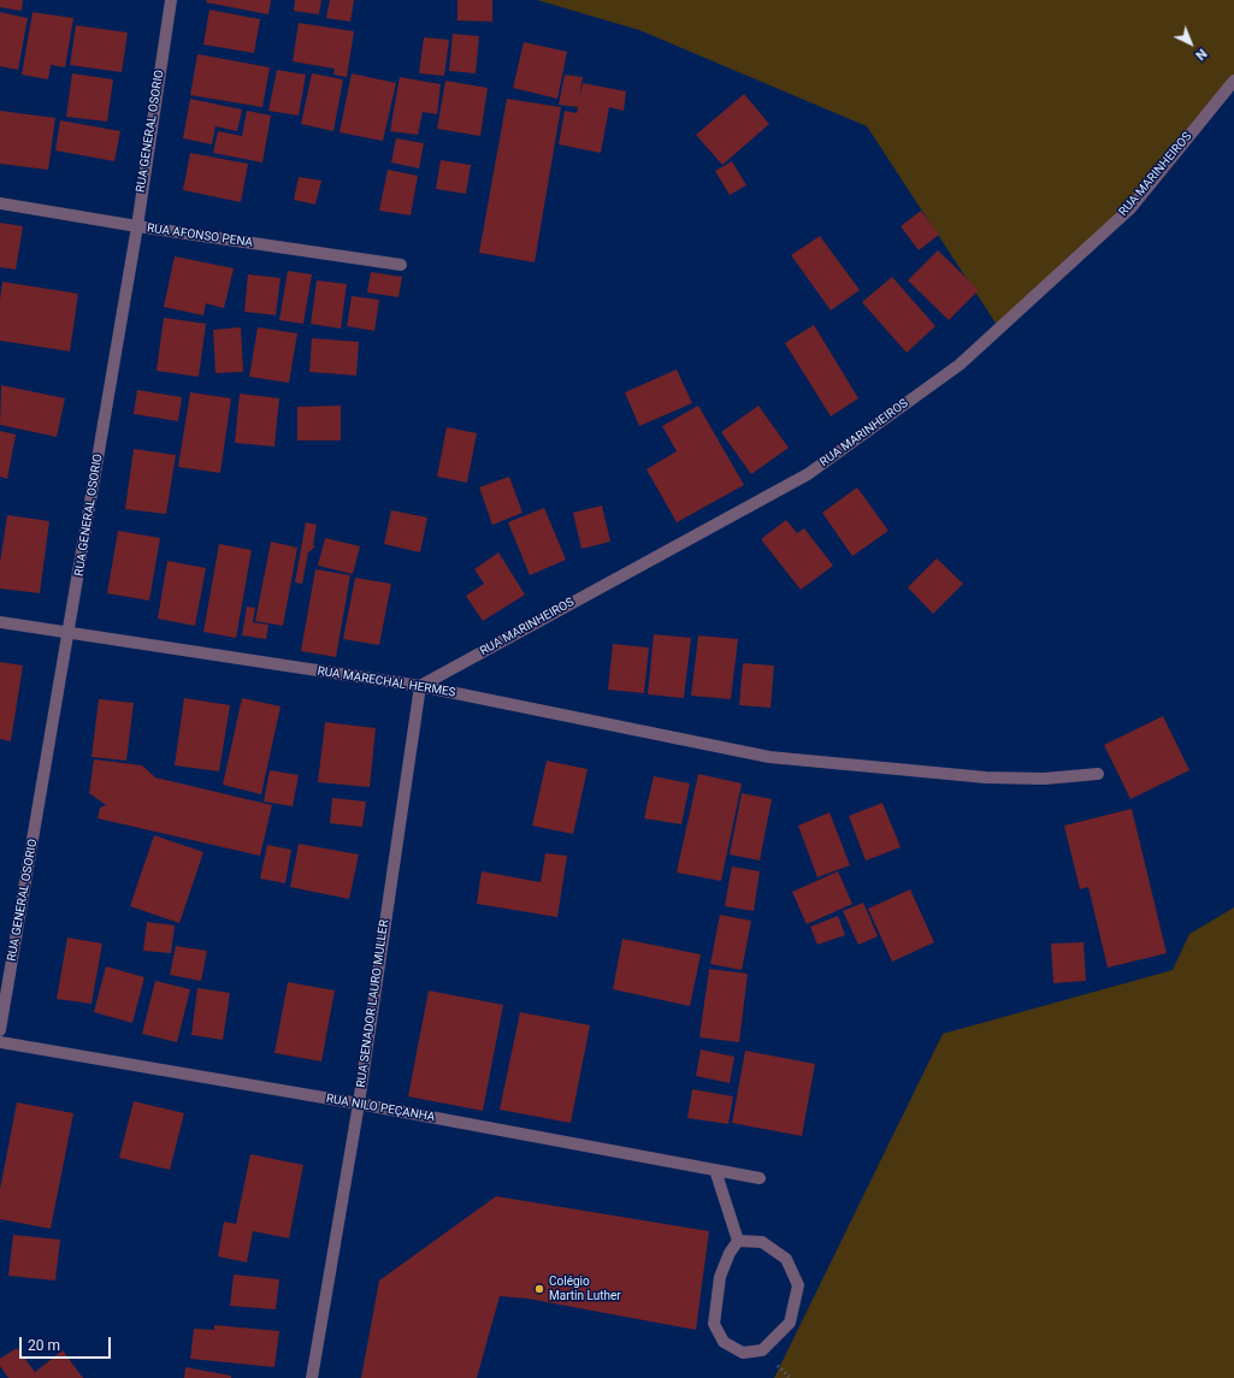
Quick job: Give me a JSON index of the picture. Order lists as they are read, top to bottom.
{
  "streets": {
    "street": [
      "RUA GENERAL OSORIO",
      "RUA MARINHEIROS",
      "RUA AFONSO PENA",
      "RUA MARECHAL HERMES",
      "RUA SENADOR LAURO MULLER",
      "RUA NILO PEÇANHA"
    ]
  },
  "crossings": [
    ["RUA GENERAL OSORIO", "RUA AFONSO PENA"],
    ["RUA GENERAL OSORIO", "RUA MARECHAL HERMES"],
    ["RUA MARINHEIROS", "RUA MARECHAL HERMES"],
    ["RUA MARINHEIROS", "RUA SENADOR LAURO MULLER"],
    ["RUA MARECHAL HERMES", "RUA SENADOR LAURO MULLER"],
    ["RUA SENADOR LAURO MULLER", "RUA NILO PEÇANHA"]
  ],
  "places": ["Colégio Martin Luther"],
  "scale_bar": "20 m",
  "north": "bottom right"
}
